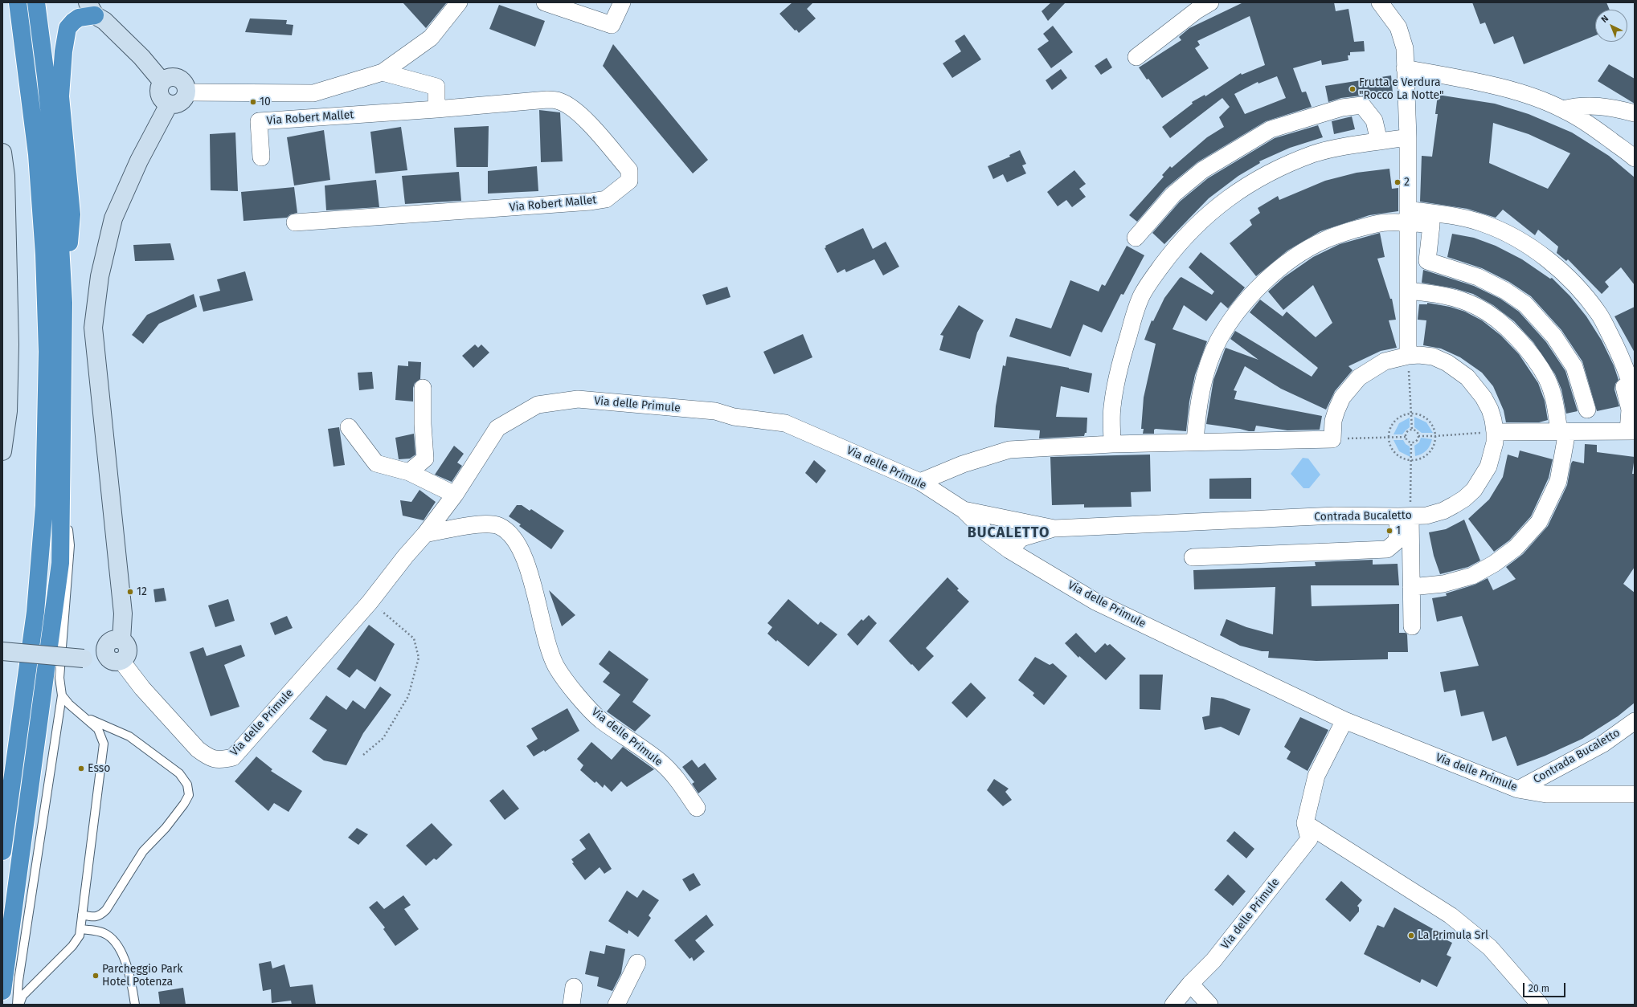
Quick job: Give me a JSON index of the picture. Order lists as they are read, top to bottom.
{
  "streets": {
    "street": ["Via Robert Mallet", "Via delle Primule", "Contrada Bucaletto"]
  },
  "crossings": [
    ["Via delle Primule", "Contrada Bucaletto"]
  ],
  "districts": ["BUCALETTO"],
  "places": [
    "Frutta e Verdura \"Rocco La Notte\"",
    "10",
    "2",
    "1",
    "12",
    "Esso",
    "La Primula Srl",
    "Parcheggio Park Hotel Potenza"
  ],
  "scale_bar": "20 m",
  "north": "top left"
}
